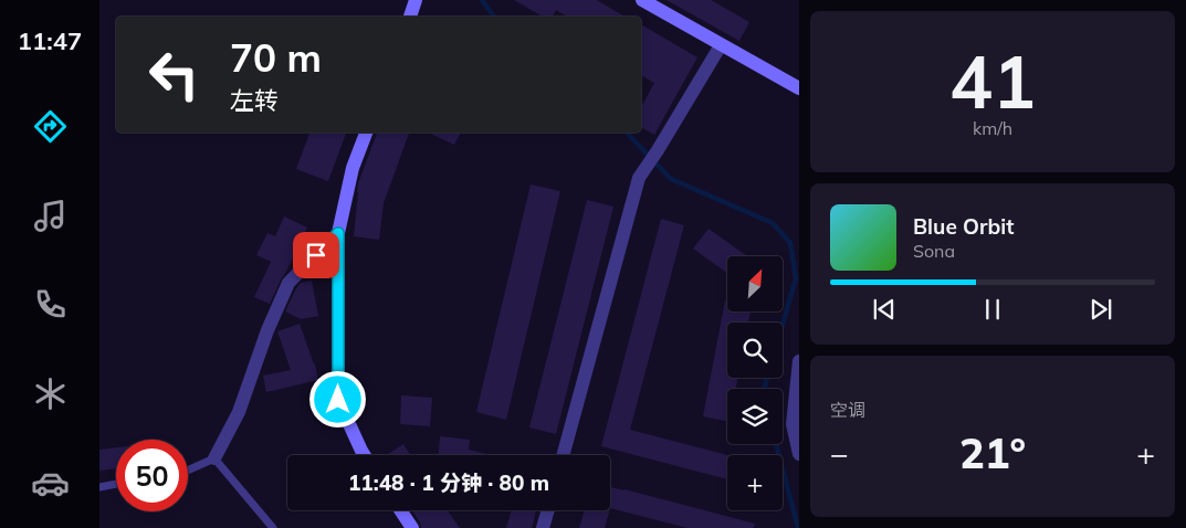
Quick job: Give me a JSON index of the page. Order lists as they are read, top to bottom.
{
  "north": "top right",
  "page": {
    "tabs": "11:47",
    "tile": [
      ["41", "km/h"],
      "空调"
    ],
    "turn": ["70 m", "左转"],
    "song": ["Blue Orbit", "Sona"],
    "map_buttons": "+",
    "heat": ["−", "21°", "+"],
    "limit": "50",
    "trip": "11:48 · 1 分钟 · 80 m"
  }
}
